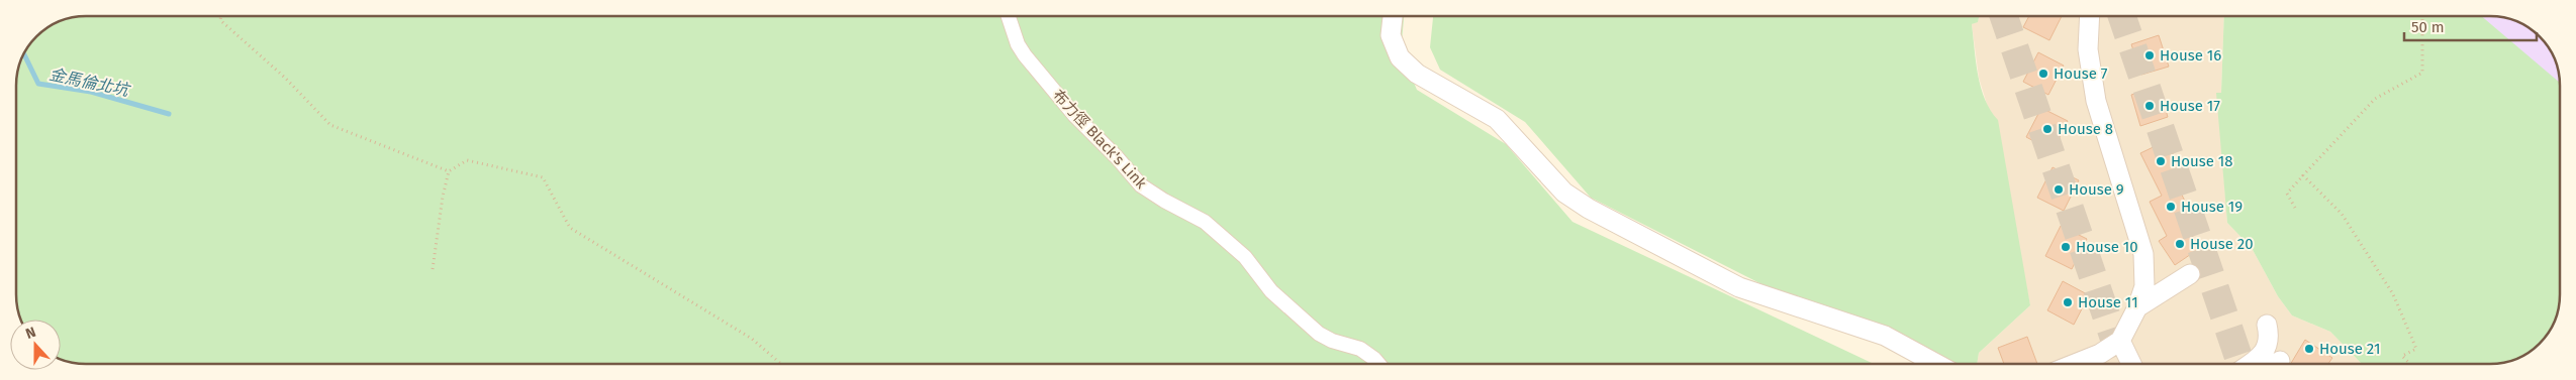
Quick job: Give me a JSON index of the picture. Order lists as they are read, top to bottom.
{
  "streets": {
    "street": ["布力徑 Black's Link"]
  },
  "water": ["金馬倫北坑"],
  "places": [
    "House 16",
    "House 7",
    "House 17",
    "House 8",
    "House 18",
    "House 9",
    "House 19",
    "House 20",
    "House 10",
    "House 11",
    "House 21"
  ],
  "scale_bar": "50 m",
  "north": "top"
}
